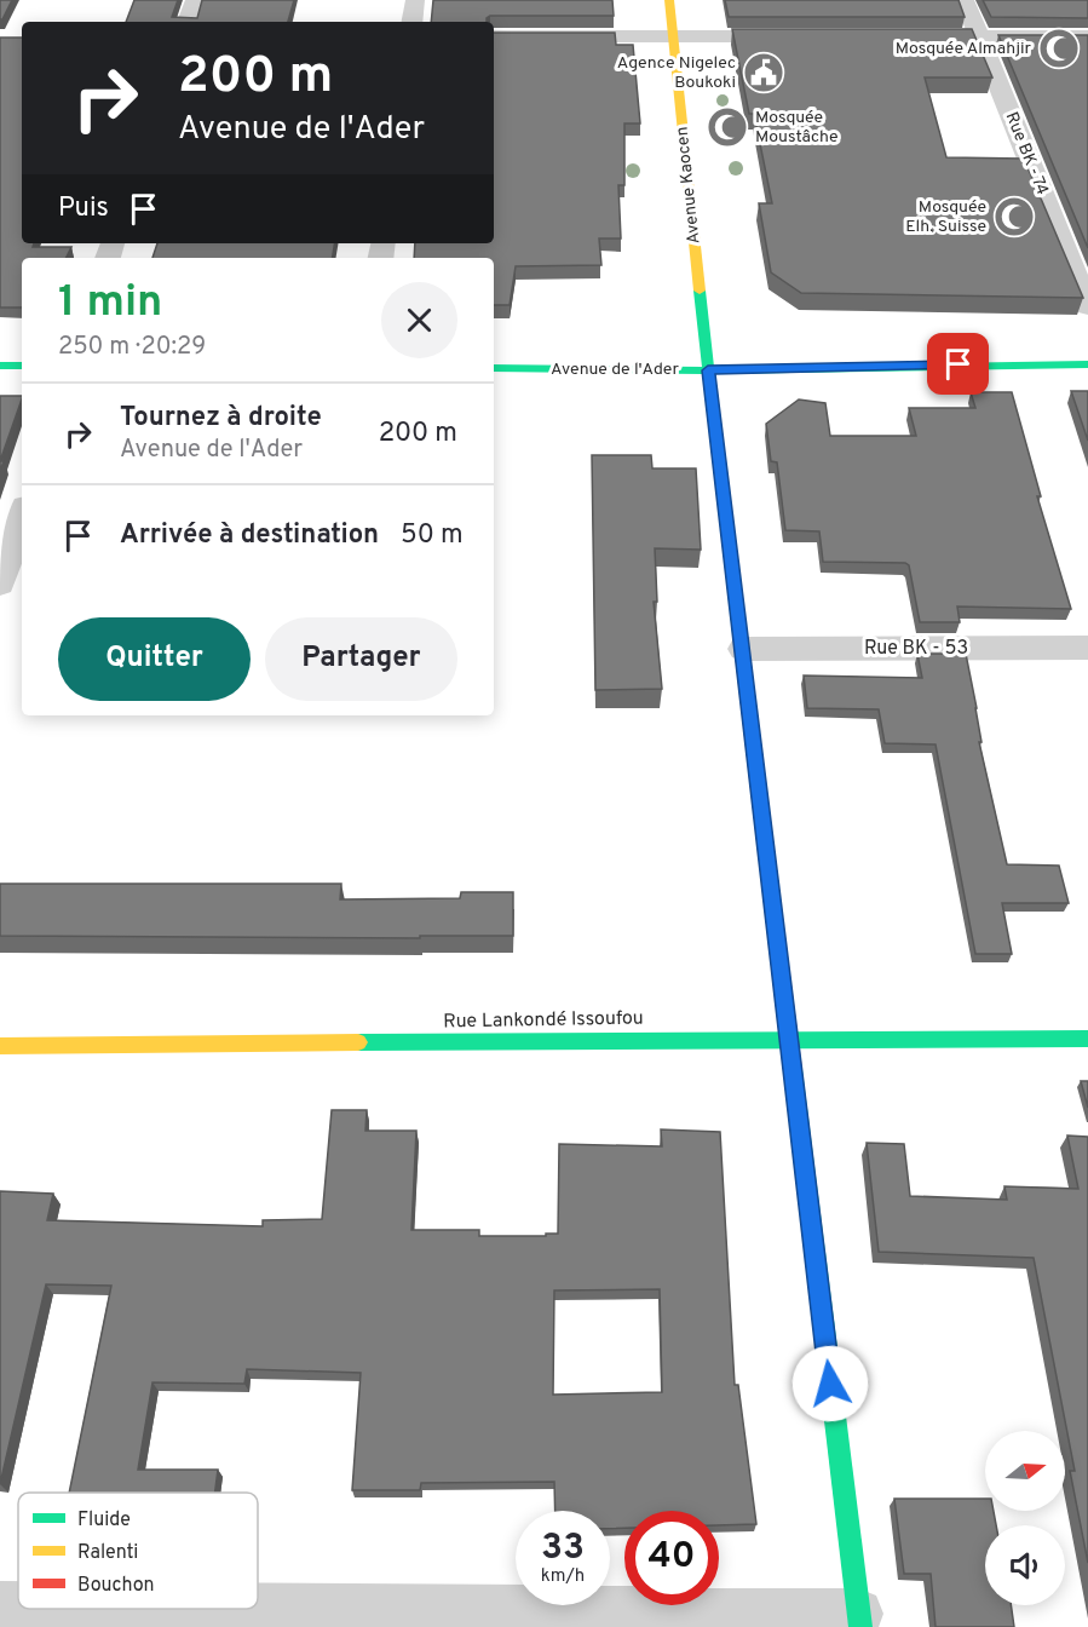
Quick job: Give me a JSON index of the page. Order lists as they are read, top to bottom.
{
  "streets": {
    "street": [
      "Rue BK - 74",
      "Avenue Kaocen",
      "Avenue de l'Ader",
      "Rue BK - 53",
      "Rue Lankondé Issoufou"
    ]
  },
  "crossings": [
    ["Avenue Kaocen", "Avenue de l'Ader"],
    ["Avenue Kaocen", "Rue BK - 53"],
    ["Avenue Kaocen", "Rue Lankondé Issoufou"]
  ],
  "places": {
    "mosque": ["Mosquée Almahjir", "Mosquée Moustâche", "Mosquée Elh. Suisse"],
    "public building": ["Agence Nigelec Boukoki"]
  },
  "legend": ["Fluide", "Ralenti", "Bouchon"],
  "north": "right",
  "page": {
    "turn": ["200 m", "Avenue de l'Ader"],
    "then": "Puis",
    "heading": ["1 min", "250 m · 20:29"],
    "list": [
      {
        "name": "Tournez à droite",
        "note": "Avenue de l'Ader",
        "value": "200 m"
      },
      {
        "name": "Arrivée à destination",
        "value": "50 m"
      }
    ],
    "buttons": ["Quitter", "Partager"],
    "speed": "33 km/h",
    "limit": "40"
  }
}
